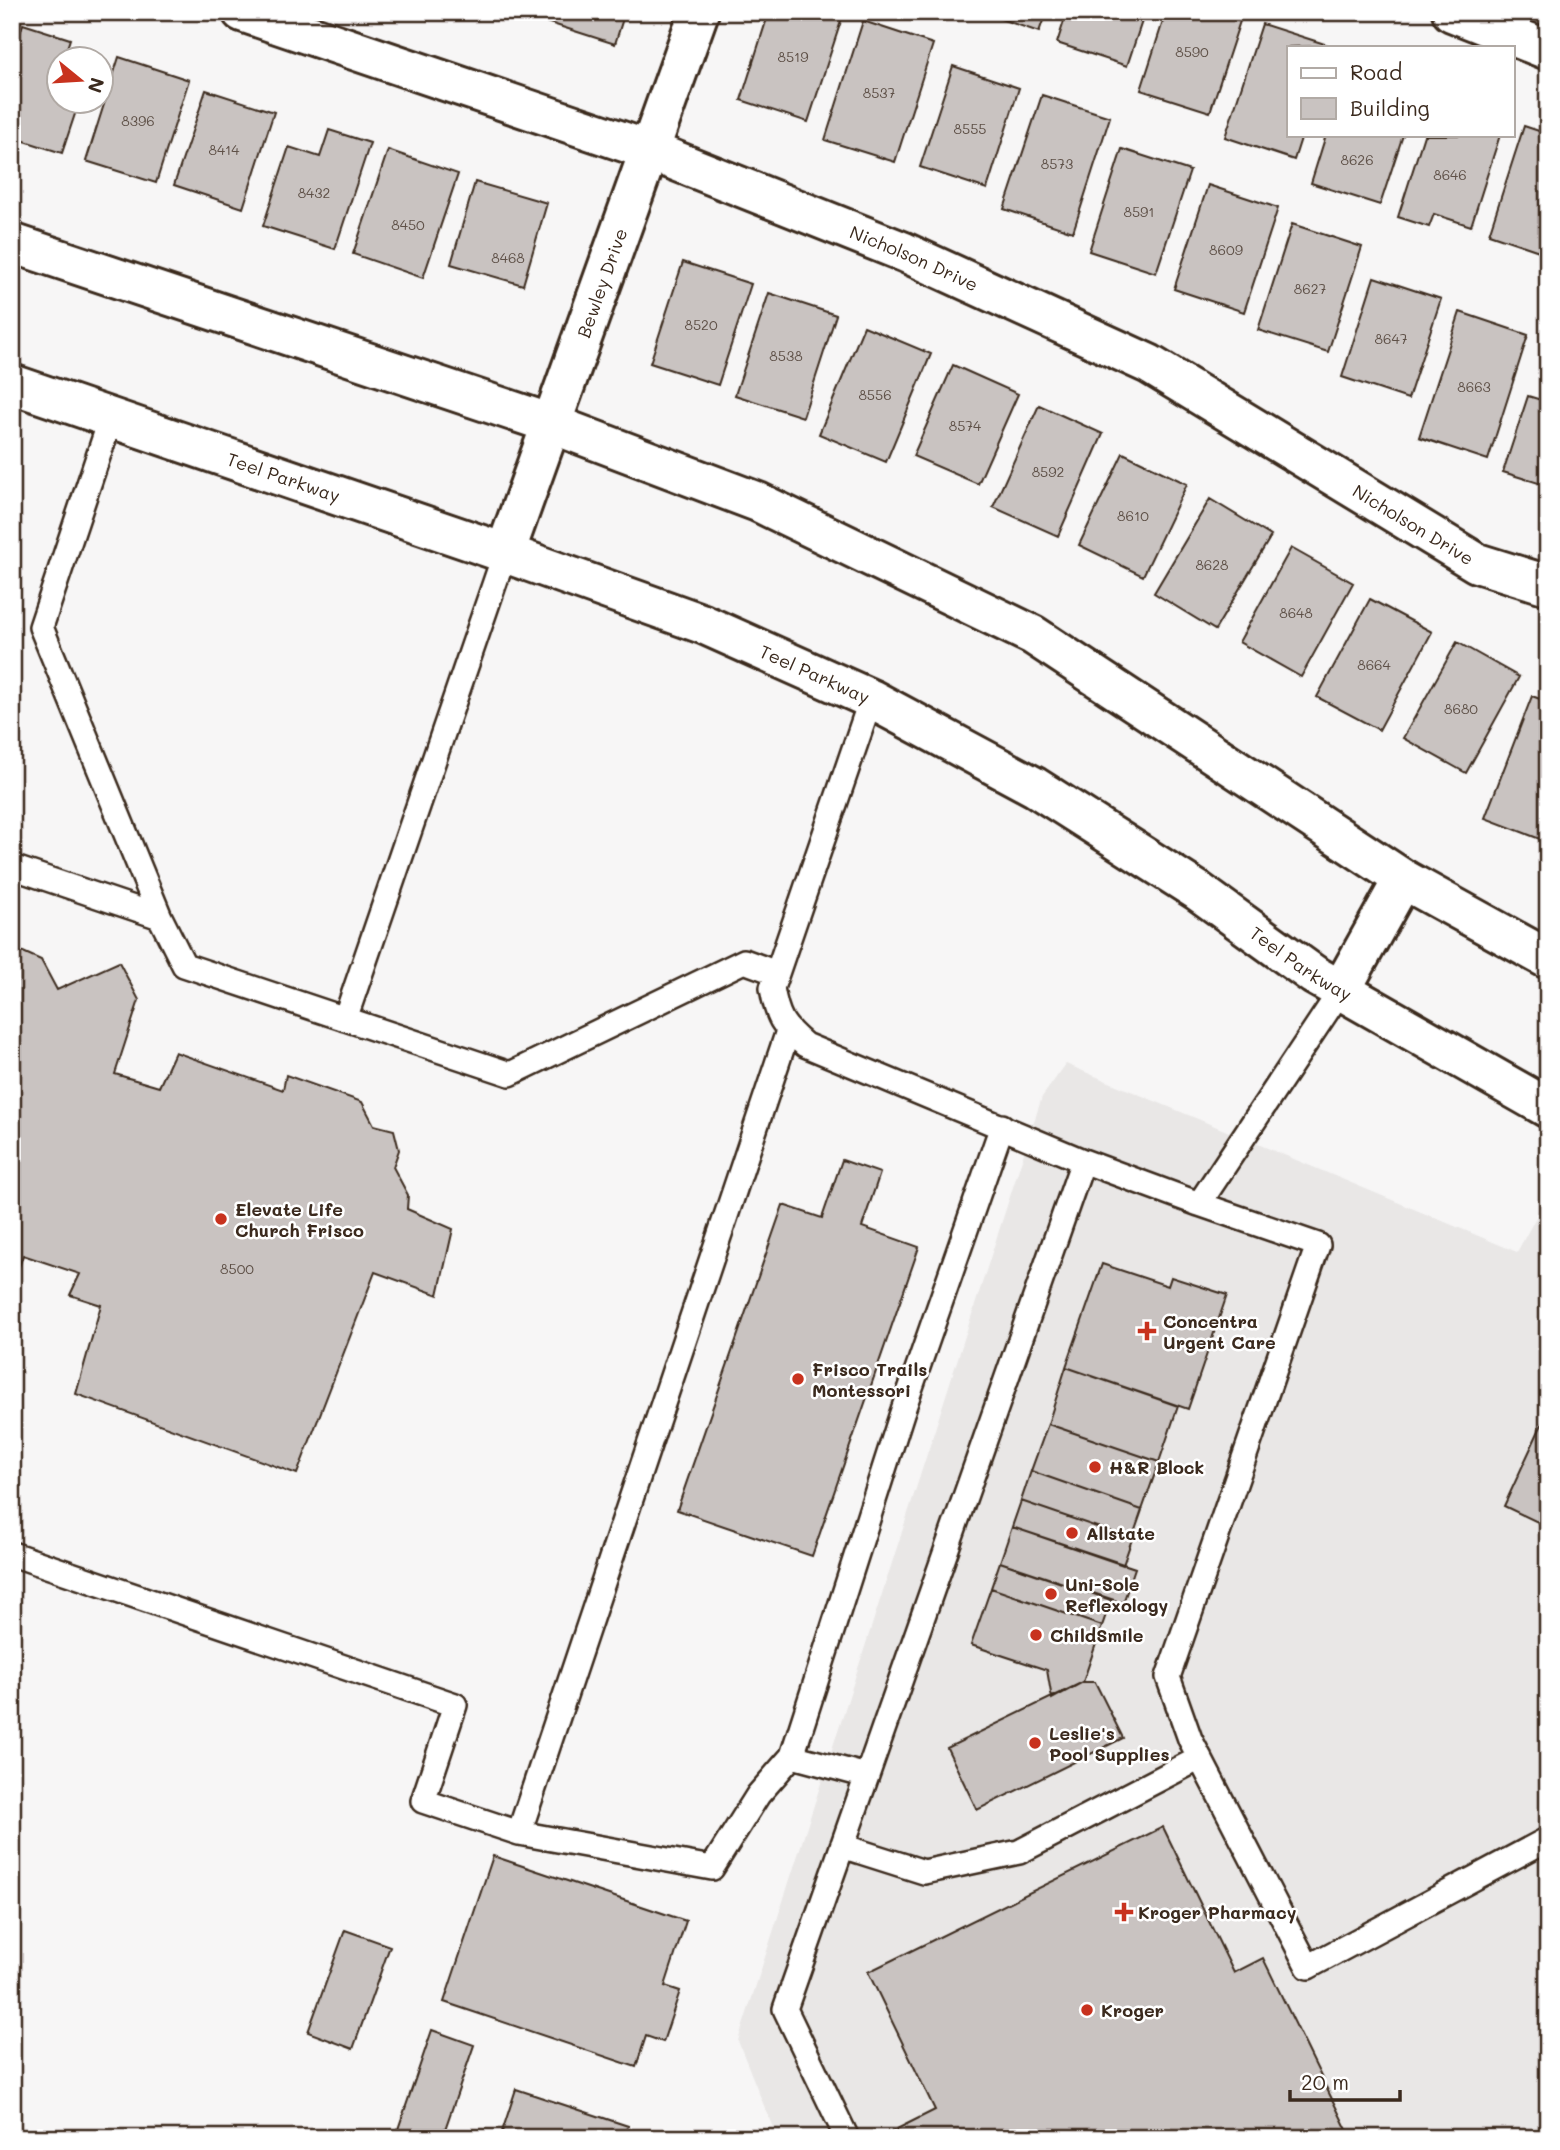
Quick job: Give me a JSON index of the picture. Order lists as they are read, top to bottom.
{
  "streets": {
    "main road": ["Nicholson Drive", "Bewley Drive", "Teel Parkway"]
  },
  "crossings": [
    ["Nicholson Drive", "Bewley Drive"],
    ["Bewley Drive", "Teel Parkway"]
  ],
  "places": {
    "other": [
      "Elevate Life Church Frisco",
      "Frisco Trails Montessori",
      "H&R Block",
      "Allstate",
      "Uni-Sole Reflexology",
      "ChildSmile",
      "Leslie's Pool Supplies",
      "Kroger"
    ],
    "health": ["Concentra Urgent Care", "Kroger Pharmacy"]
  },
  "house_numbers": [
    "8590",
    "8519",
    "8537",
    "8396",
    "8555",
    "8414",
    "8626",
    "8573",
    "8646",
    "8432",
    "8591",
    "8450",
    "8609",
    "8468",
    "8627",
    "8520",
    "8647",
    "8538",
    "8663",
    "8556",
    "8574",
    "8592",
    "8610",
    "8628",
    "8648",
    "8664",
    "8680",
    "8500"
  ],
  "legend": ["Road", "Building"],
  "scale_bar": "20 m",
  "north": "right"
}
